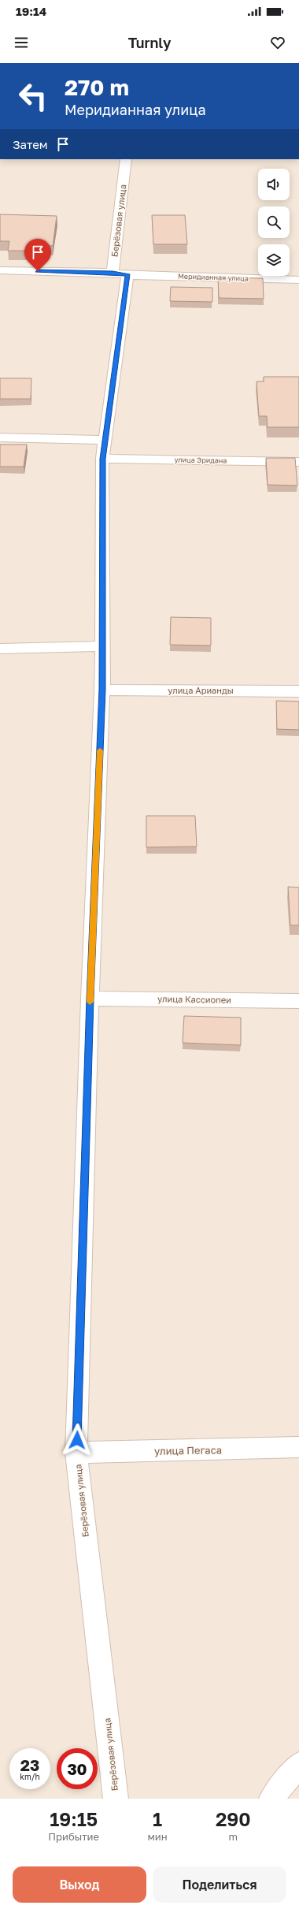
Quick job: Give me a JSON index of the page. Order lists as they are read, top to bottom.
{
  "streets": {
    "street": [
      "Берёзовая улица",
      "Меридианная улица",
      "улица Эридана",
      "улица Арианды",
      "улица Кассиопеи",
      "улица Пегаса"
    ]
  },
  "crossings": [
    ["Берёзовая улица", "Меридианная улица"],
    ["Берёзовая улица", "улица Эридана"],
    ["Берёзовая улица", "улица Арианды"],
    ["Берёзовая улица", "улица Кассиопеи"],
    ["Берёзовая улица", "улица Пегаса"]
  ],
  "page": {
    "status": "19:14",
    "header": "Turnly",
    "turn": ["270 m", "Меридианная улица"],
    "then": "Затем",
    "speed": "23 km/h",
    "limit": "30",
    "eta": [
      "19:15",
      "Прибытие",
      "1",
      "мин",
      "290",
      "m"
    ],
    "buttons": ["Выход", "Поделиться"]
  }
}
